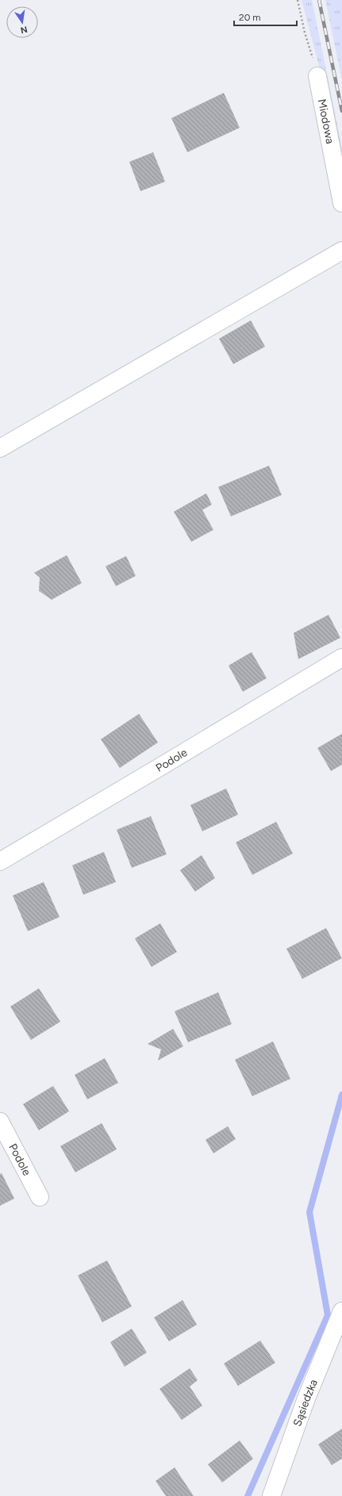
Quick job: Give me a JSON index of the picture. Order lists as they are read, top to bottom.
{
  "streets": {
    "street": ["Miodowa", "Podole", "Sąsiedzka"]
  },
  "scale_bar": "20 m",
  "north": "bottom"
}
